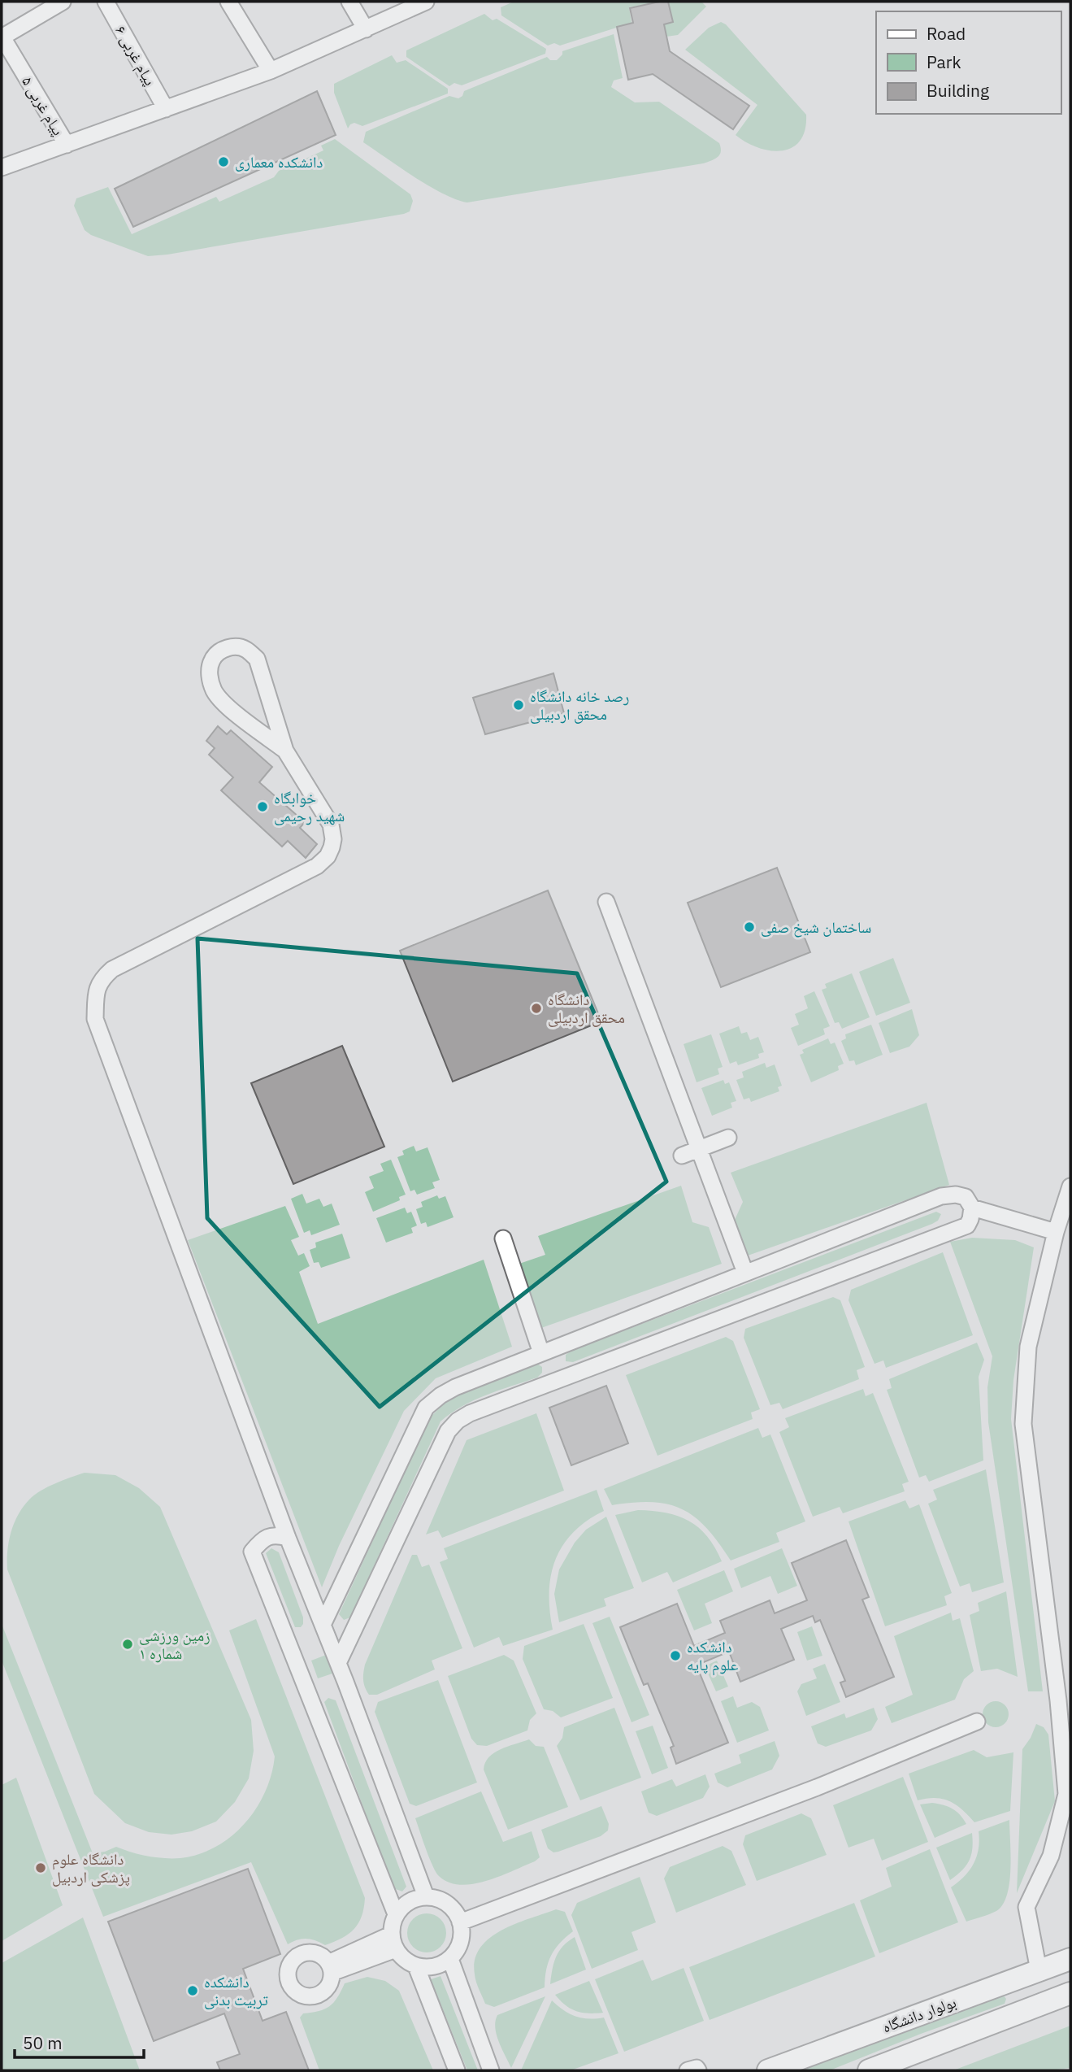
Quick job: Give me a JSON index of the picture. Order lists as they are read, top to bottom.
{
  "streets": {
    "main road": ["بولوار دانشگاه"],
    "street": ["پیام غربی ۶", "پیام غربی ۵"]
  },
  "places": [
    "دانشکده معماری",
    "رصد خانه دانشگاه محقق اردبیلی",
    "خوابگاه شهید رحیمی",
    "ساختمان شیخ صفی",
    "دانشگاه محقق اردبیلی",
    "زمین ورزشی شماره ۱",
    "دانشکده علوم پایه",
    "دانشگاه علوم پزشکی اردبیل",
    "دانشکده تربیت بدنی"
  ],
  "legend": ["Road", "Park", "Building"],
  "scale_bar": "50 m"
}
